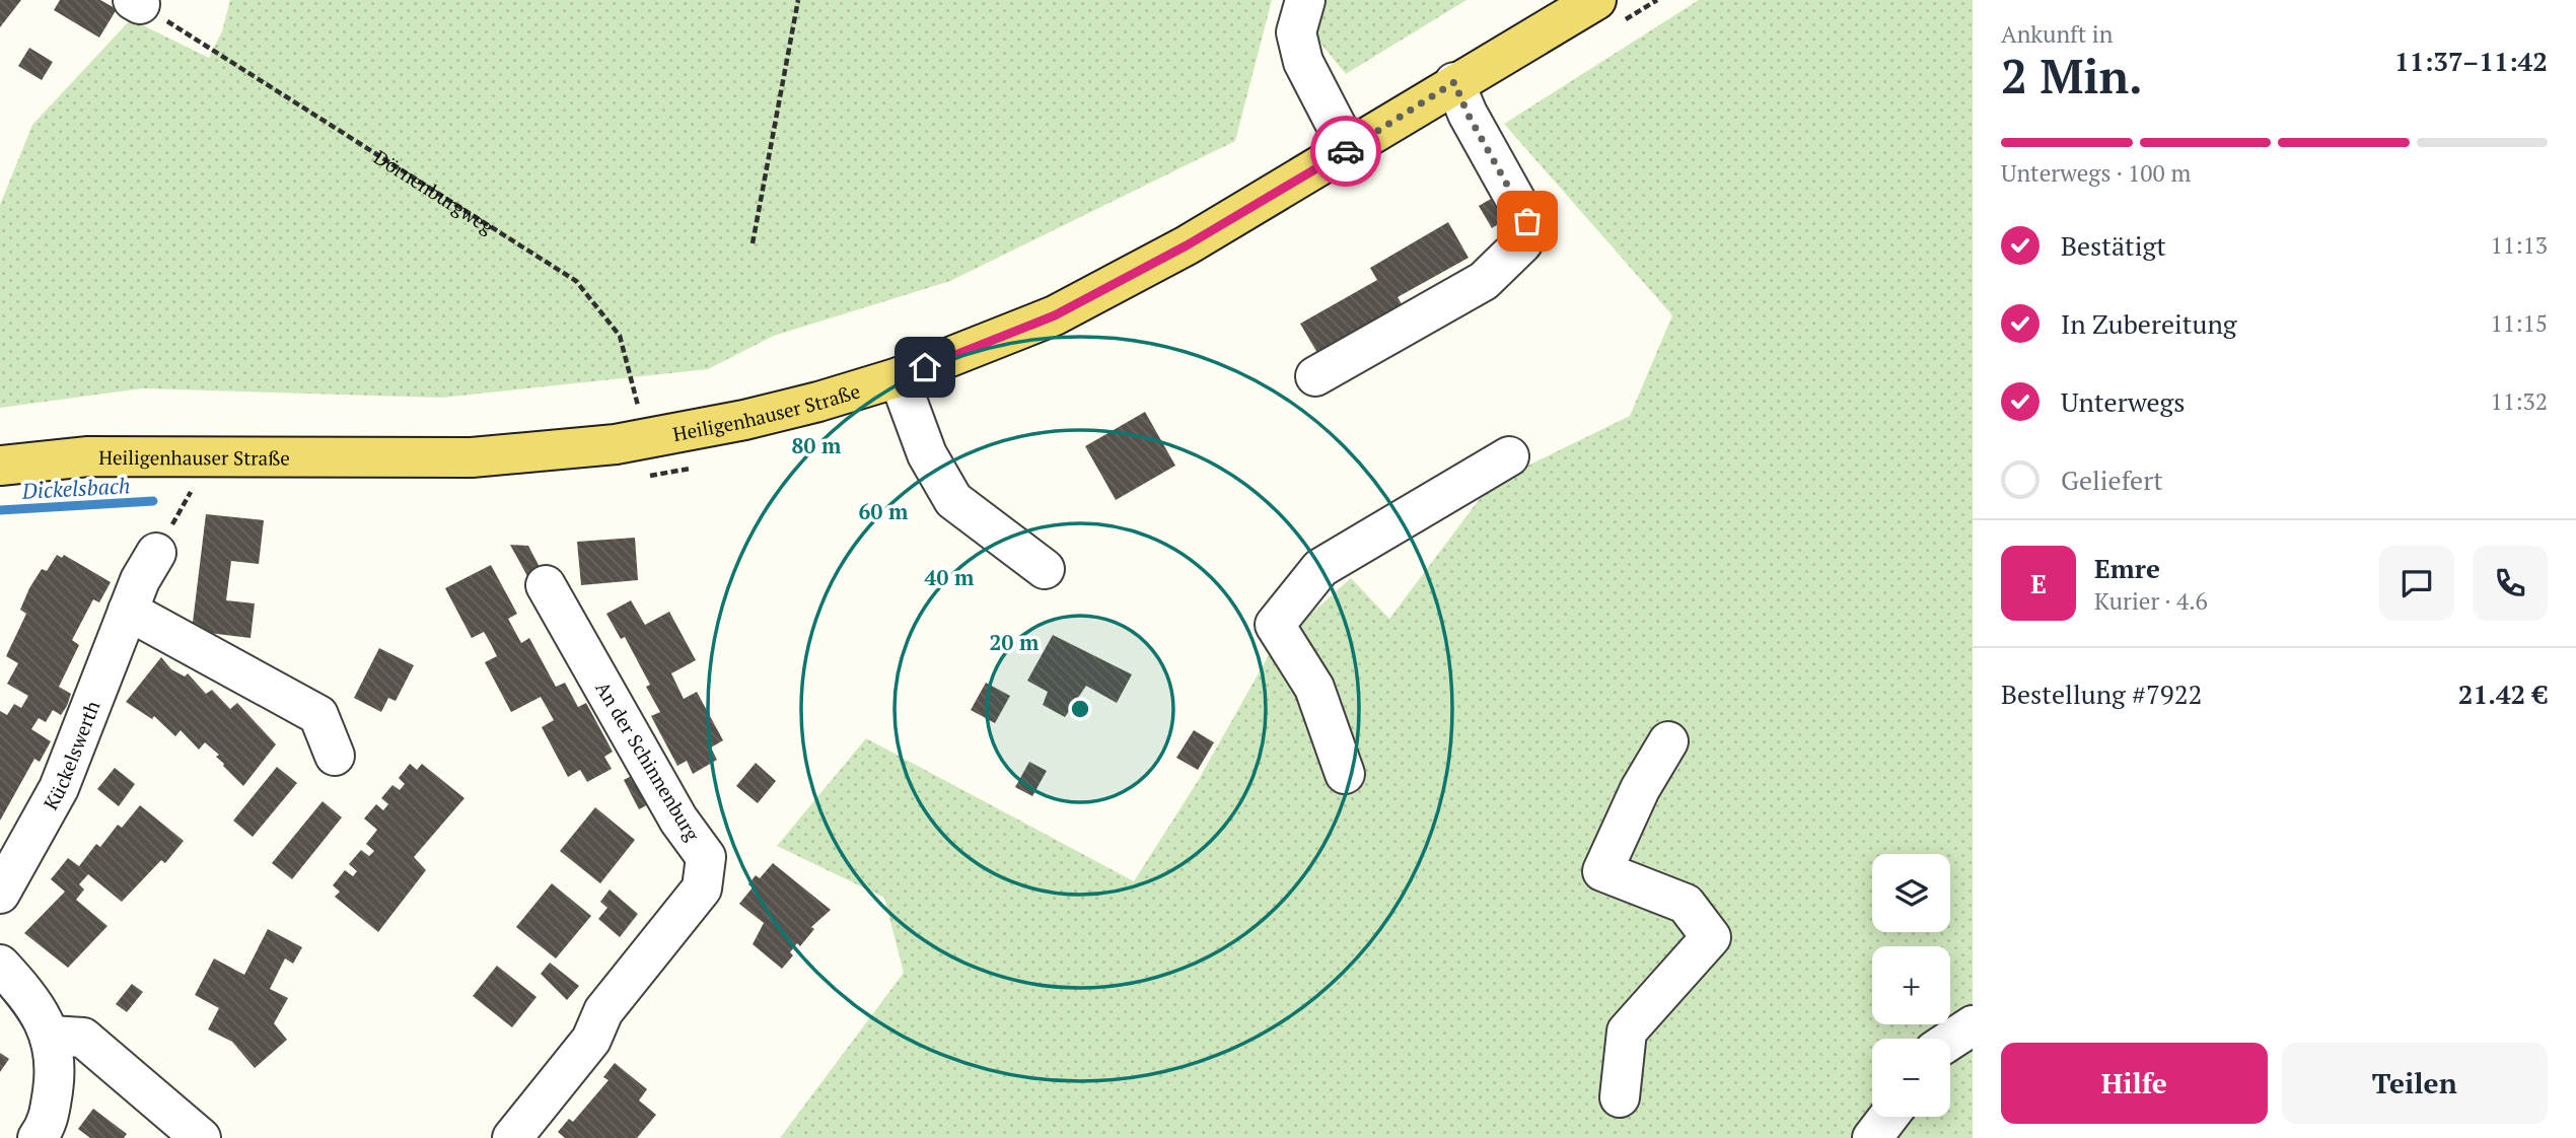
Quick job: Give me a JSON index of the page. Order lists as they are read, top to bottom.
{
  "streets": {
    "main road": ["Heiligenhauser Straße"],
    "street": ["Kückelswerth", "An der Schinnenburg"],
    "path": ["Dörnenburgweg"]
  },
  "water": ["Dickelsbach"],
  "page": {
    "heading": ["2 Min.", "Ankunft in", "11:37–11:42"],
    "panel": [
      "Emre",
      "Kurier · 4.6",
      "Bestellung #7922",
      "21.42 €"
    ],
    "bar": "Unterwegs · 100 m",
    "list": [
      ["Bestätigt", "11:13"],
      ["In Zubereitung", "11:15"],
      ["Unterwegs", "11:32"],
      "Geliefert"
    ],
    "round": "E",
    "map_buttons": ["+", "−"],
    "buttons": ["Hilfe", "Teilen"]
  },
  "rings": [
    "80 m",
    "60 m",
    "40 m",
    "20 m"
  ]
}
